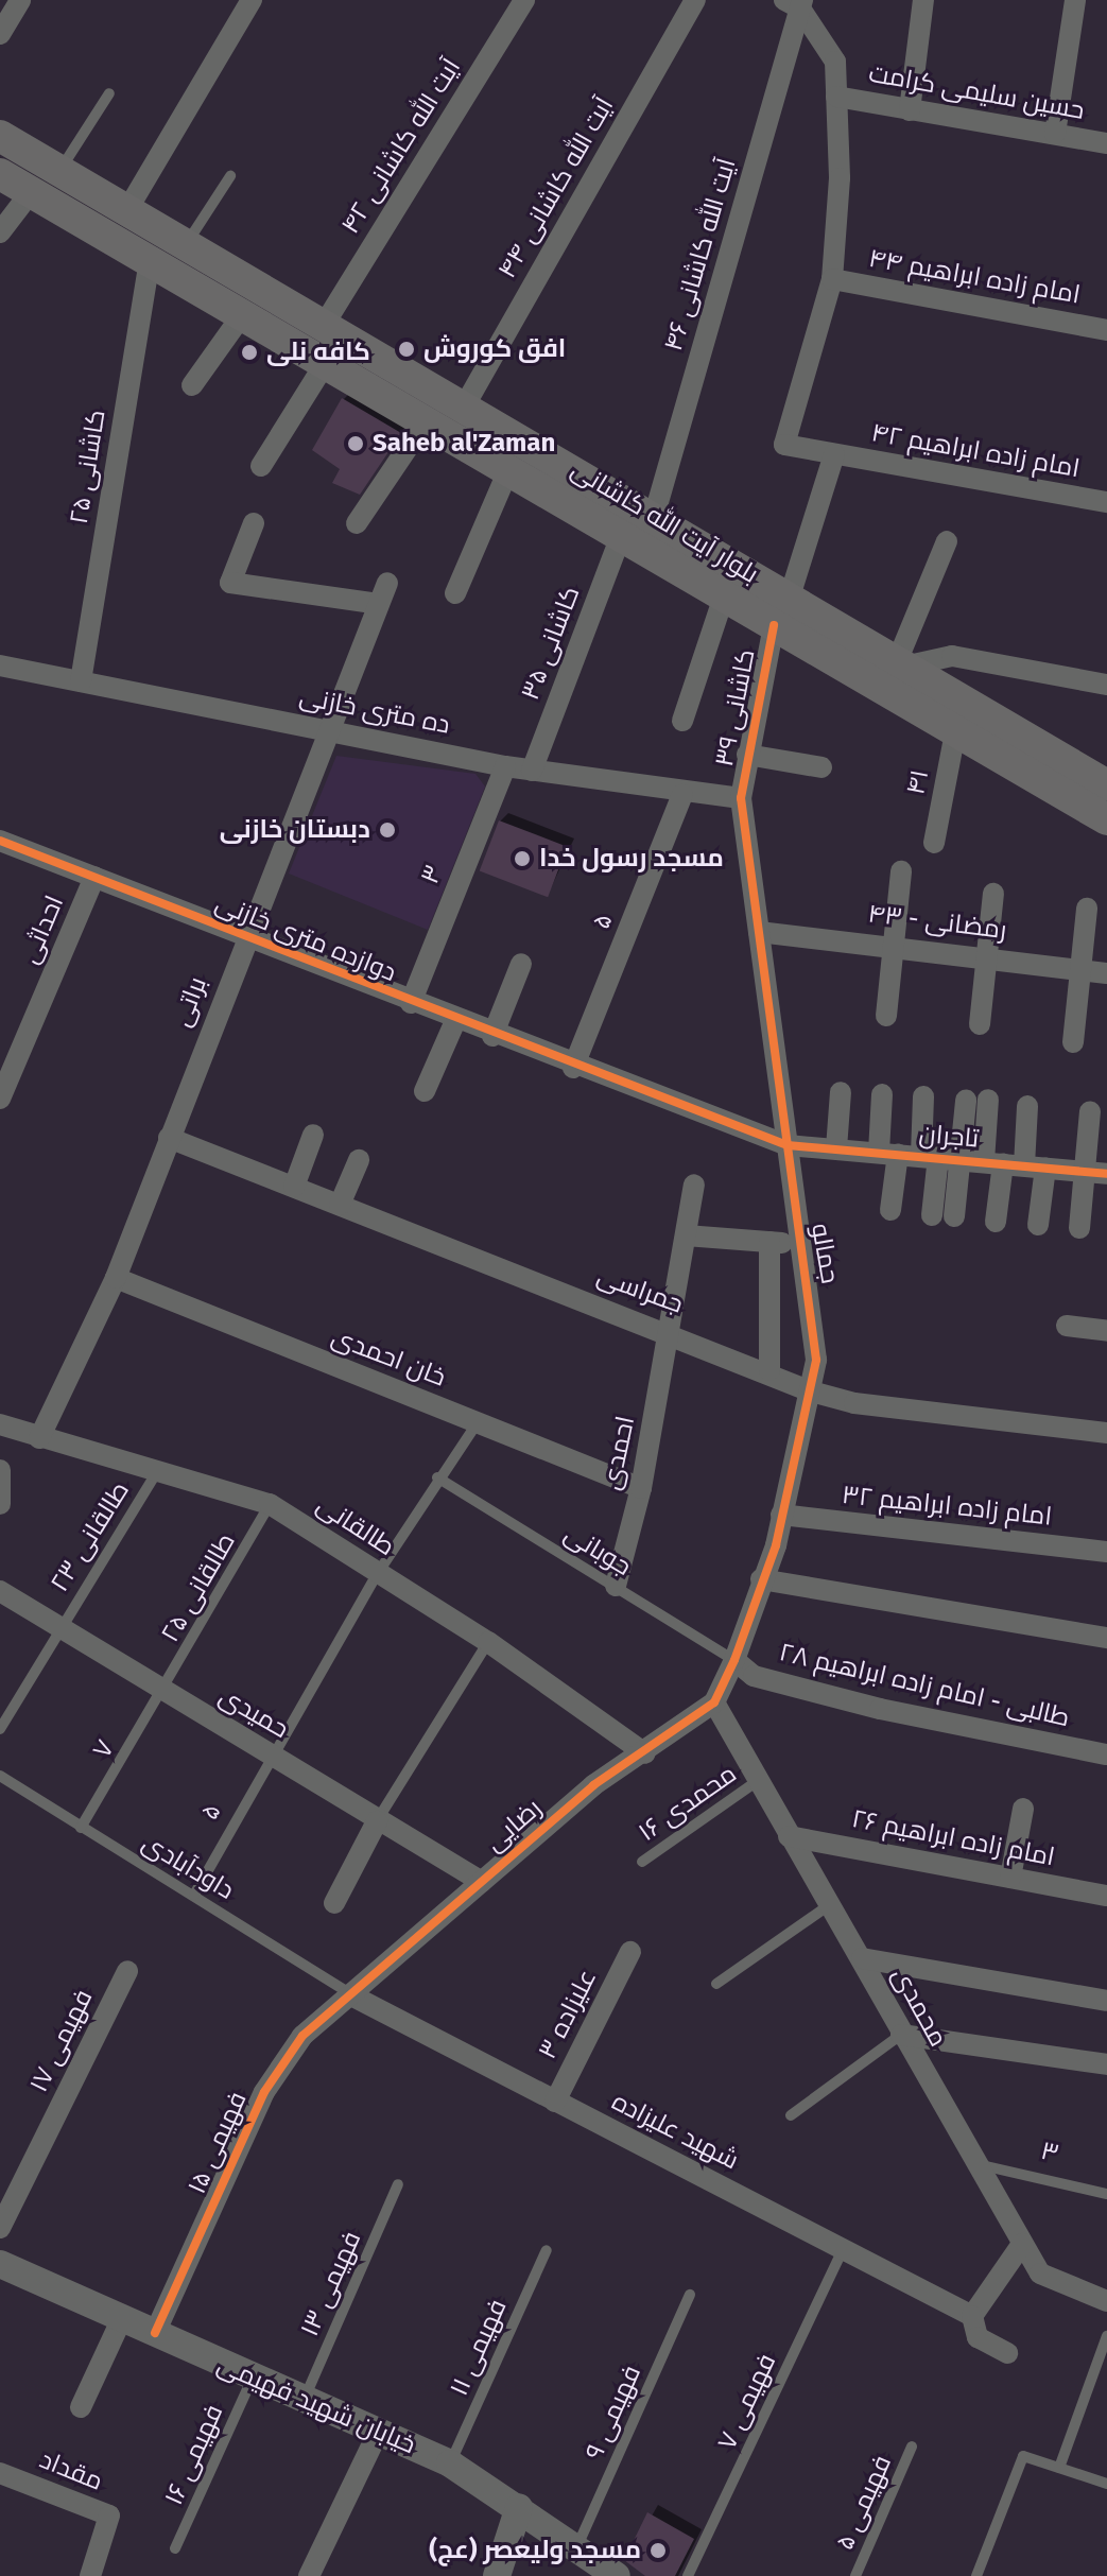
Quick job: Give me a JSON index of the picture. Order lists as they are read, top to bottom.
{
  "streets": {
    "main road": ["بلوار آیت الله کاشانی"],
    "street": [
      "حسین سلیمی کرامت",
      "آیت الله کاشانی ۴۲",
      "آیت الله کاشانی ۴۴",
      "آیت الله کاشانی ۴۶",
      "امام زاده ابراهیم ۴۴",
      "امام زاده ابراهیم ۴۲",
      "کاشانی ۲۵",
      "کاشانی ۳۵",
      "کاشانی ۳۹",
      "ده متری خازنی",
      "۴۱",
      "۳",
      "۵",
      "رمضانی - ۴۳",
      "احداثی",
      "دوازده متری خازنی",
      "براتی",
      "تاجران",
      "جمالو",
      "جمراسی",
      "خان احمدی",
      "احمدی",
      "امام زاده ابراهیم ۳۲",
      "طالقانی",
      "طالبی - امام زاده ابراهیم ۲۸",
      "حمیدی",
      "رضایی",
      "امام زاده ابراهیم ۲۶",
      "محمدی",
      "علیزاده ۳",
      "فهیمی ۱۷",
      "شهید علیزاده",
      "فهیمی ۱۵",
      "خیابان شهید فهیمی",
      "مقداد"
    ],
    "lane": [
      "طالقانی ۲۳",
      "جوبانی",
      "طالقانی ۲۵",
      "۷",
      "محمدی ۱۶",
      "داودآبادی",
      "فهیمی ۱۳",
      "فهیمی ۱۱",
      "فهیمی ۷",
      "فهیمی ۹",
      "فهیمی ۱۶",
      "فهیمی ۵"
    ]
  },
  "crossings": [
    ["آیت الله کاشانی ۴۲", "بلوار آیت الله کاشانی"],
    ["آیت الله کاشانی ۴۴", "بلوار آیت الله کاشانی"],
    ["آیت الله کاشانی ۴۶", "بلوار آیت الله کاشانی"],
    ["امام زاده ابراهیم ۴۴", "امام زاده ابراهیم ۴۲"],
    ["کاشانی ۲۵", "بلوار آیت الله کاشانی"],
    ["کاشانی ۲۵", "ده متری خازنی"],
    ["بلوار آیت الله کاشانی", "کاشانی ۳۵"],
    ["بلوار آیت الله کاشانی", "کاشانی ۳۹"],
    ["بلوار آیت الله کاشانی", "۴۱"],
    ["کاشانی ۳۵", "ده متری خازنی"],
    ["کاشانی ۳۹", "ده متری خازنی"],
    ["کاشانی ۳۹", "جمالو"],
    ["ده متری خازنی", "۳"],
    ["ده متری خازنی", "۵"],
    ["ده متری خازنی", "براتی"],
    ["ده متری خازنی", "جمالو"],
    ["۳", "دوازده متری خازنی"],
    ["۳", "محمدی"],
    ["۵", "دوازده متری خازنی"],
    ["۵", "خان احمدی"],
    ["۵", "طالقانی"],
    ["۵", "جوبانی"],
    ["۵", "حمیدی"],
    ["۵", "داودآبادی"],
    ["رمضانی - ۴۳", "جمالو"],
    ["احداثی", "دوازده متری خازنی"],
    ["دوازده متری خازنی", "براتی"],
    ["دوازده متری خازنی", "تاجران"],
    ["دوازده متری خازنی", "جمالو"],
    ["براتی", "جمراسی"],
    ["براتی", "خان احمدی"],
    ["براتی", "طالقانی"],
    ["تاجران", "جمالو"],
    ["جمالو", "جمراسی"],
    ["جمالو", "امام زاده ابراهیم ۳۲"],
    ["جمالو", "جوبانی"],
    ["جمالو", "طالبی - امام زاده ابراهیم ۲۸"],
    ["جمالو", "رضایی"],
    ["جمالو", "محمدی"],
    ["جمراسی", "احمدی"],
    ["خان احمدی", "احمدی"],
    ["احمدی", "جوبانی"],
    ["طالقانی", "طالقانی ۲۳"],
    ["طالقانی", "طالقانی ۲۵"],
    ["طالقانی", "رضایی"],
    ["طالقانی ۲۳", "حمیدی"],
    ["جوبانی", "طالبی - امام زاده ابراهیم ۲۸"],
    ["طالقانی ۲۵", "حمیدی"],
    ["طالقانی ۲۵", "۷"],
    ["حمیدی", "۷"],
    ["حمیدی", "رضایی"],
    ["۷", "داودآبادی"],
    ["محمدی ۱۶", "محمدی"],
    ["رضایی", "داودآبادی"],
    ["رضایی", "محمدی"],
    ["رضایی", "شهید علیزاده"],
    ["رضایی", "فهیمی ۱۵"],
    ["امام زاده ابراهیم ۲۶", "محمدی"],
    ["داودآبادی", "شهید علیزاده"],
    ["داودآبادی", "فهیمی ۱۵"],
    ["علیزاده ۳", "شهید علیزاده"],
    ["شهید علیزاده", "فهیمی ۱۵"],
    ["شهید علیزاده", "فهیمی ۷"],
    ["فهیمی ۱۵", "خیابان شهید فهیمی"],
    ["فهیمی ۱۳", "خیابان شهید فهیمی"],
    ["فهیمی ۱۱", "خیابان شهید فهیمی"],
    ["خیابان شهید فهیمی", "فهیمی ۹"],
    ["خیابان شهید فهیمی", "فهیمی ۱۶"]
  ],
  "places": [
    "افق کوروش",
    "کافه نلی",
    "Saheb al'Zaman",
    "دبستان خازنی",
    "مسجد رسول خدا",
    "مسجد ولیعصر (عج)"
  ]
}
